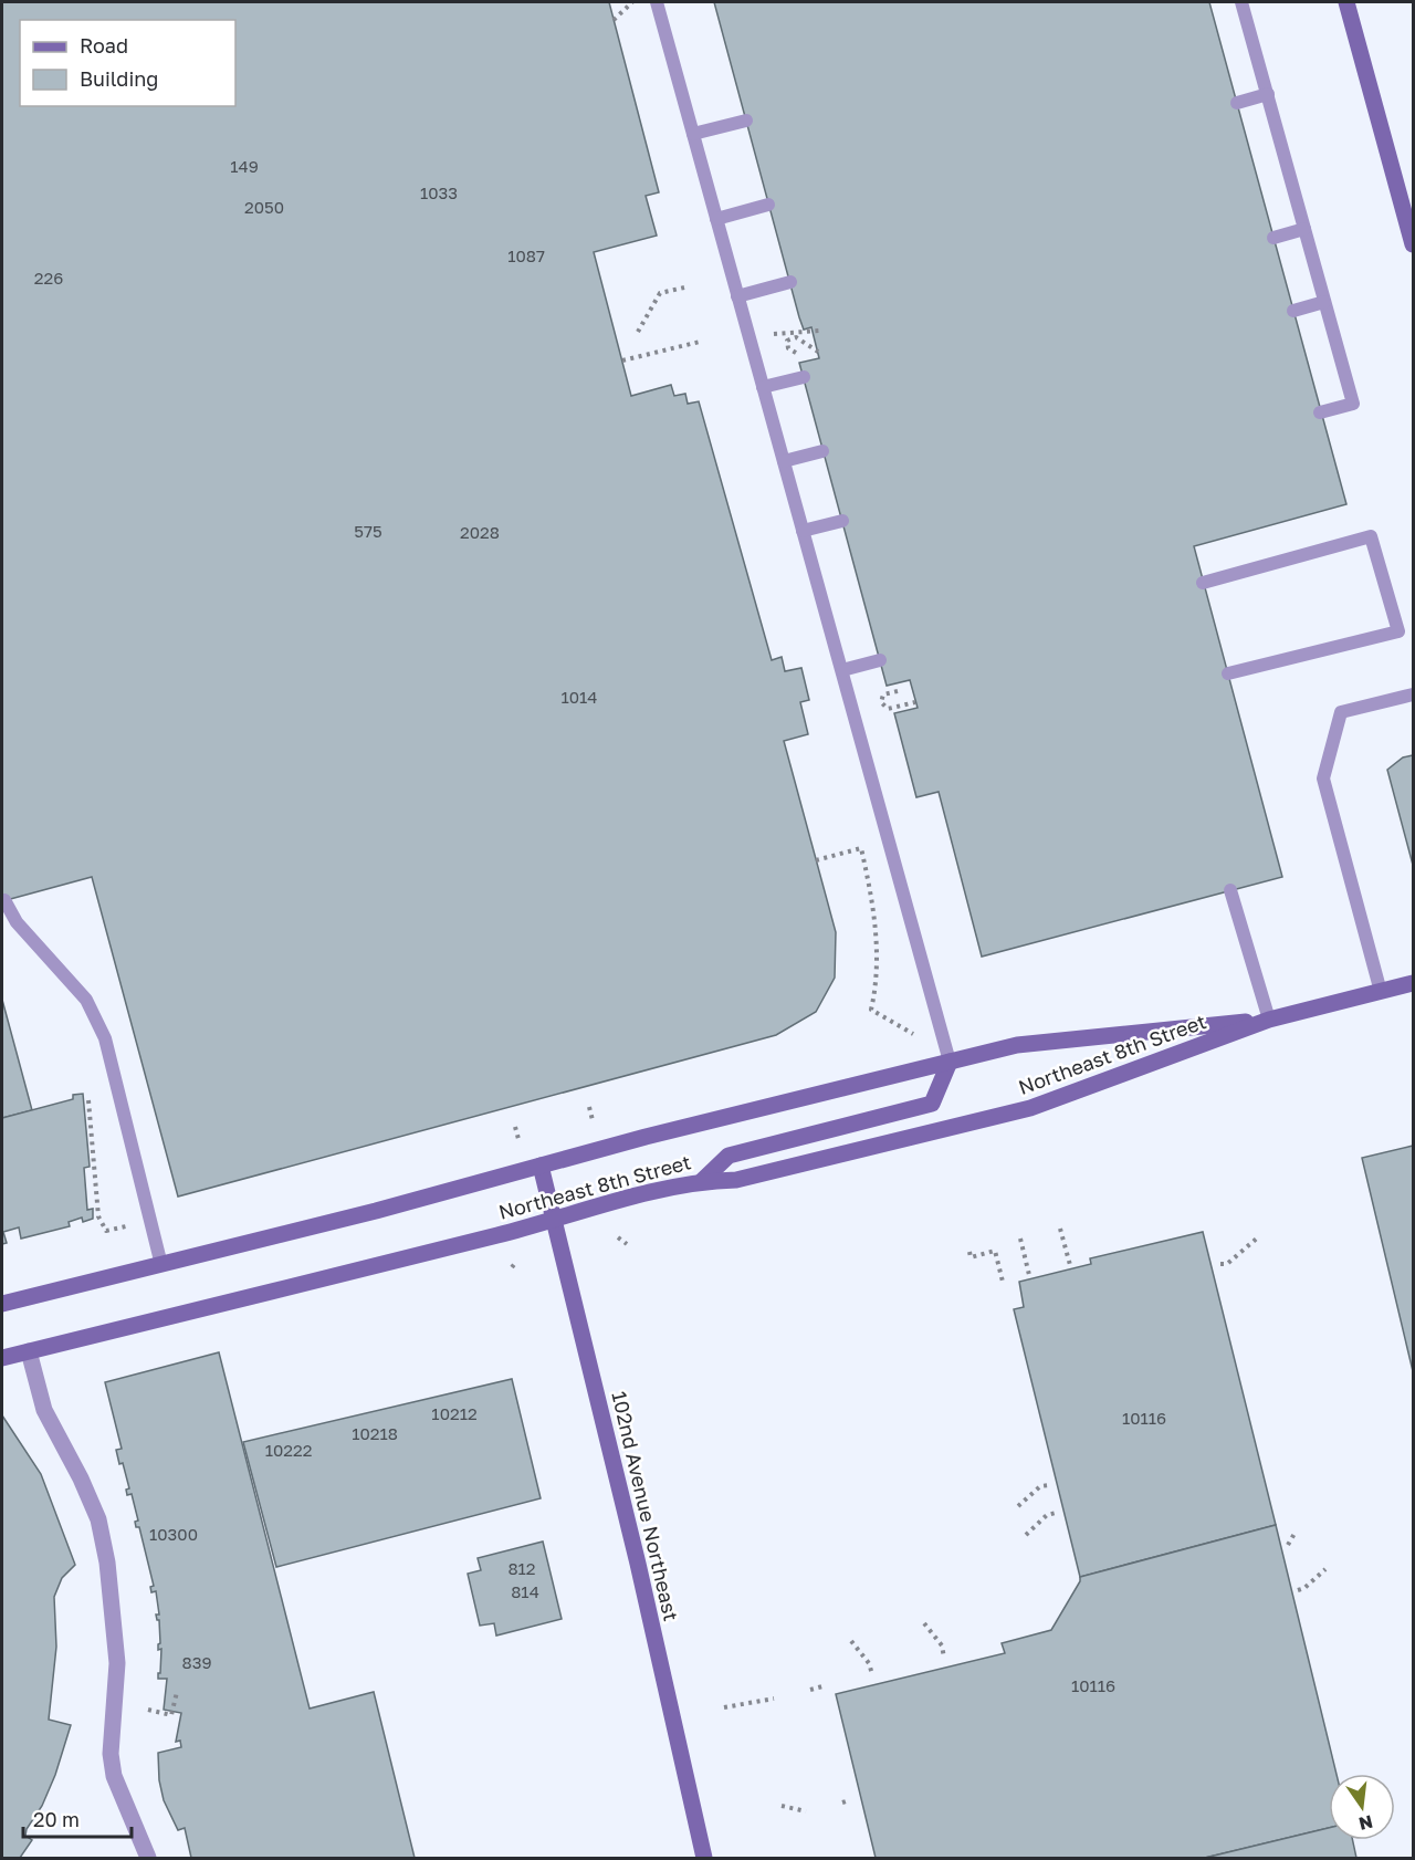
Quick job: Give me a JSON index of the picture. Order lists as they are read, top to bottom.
{
  "streets": {
    "main road": ["Northeast 8th Street", "102nd Avenue Northeast"]
  },
  "crossings": [
    ["Northeast 8th Street", "102nd Avenue Northeast"]
  ],
  "house_numbers": [
    "149",
    "1033",
    "2050",
    "1087",
    "226",
    "575",
    "2028",
    "1014",
    "10212",
    "10116",
    "10218",
    "10222",
    "10300",
    "812",
    "814",
    "839",
    "10116"
  ],
  "legend": ["Road", "Building"],
  "scale_bar": "20 m",
  "north": "bottom"
}
